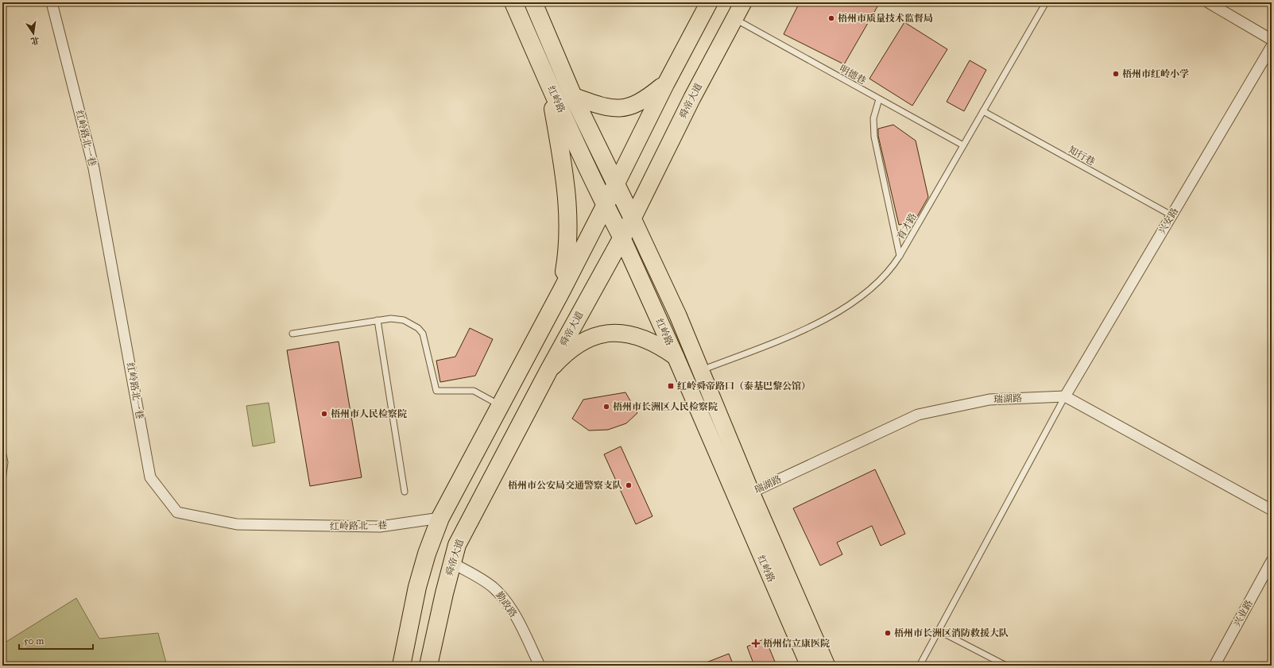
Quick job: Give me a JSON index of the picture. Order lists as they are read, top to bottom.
{
  "streets": {
    "highway": ["红岭路", "舜帝大道"],
    "street": [
      "红岭路北一巷",
      "兴安路",
      "瑞湖路",
      "勤政路",
      "兴业路"
    ],
    "lane": ["明德巷", "知行巷", "育才路"]
  },
  "crossings": [
    ["明德巷", "舜帝大道"],
    ["明德巷", "育才路"],
    ["红岭路", "舜帝大道"],
    ["红岭路", "育才路"],
    ["红岭路", "瑞湖路"],
    ["舜帝大道", "勤政路"],
    ["知行巷", "兴安路"],
    ["知行巷", "育才路"],
    ["兴安路", "瑞湖路"]
  ],
  "places": {
    "other": [
      "梧州市质量技术监督局",
      "梧州市红岭小学",
      "梧州市长洲区人民检察院",
      "梧州市人民检察院",
      "梧州市公安局交通警察支队",
      "梧州市长洲区消防救援大队"
    ],
    "transit": ["红岭舜帝路口（泰基巴黎公馆）"],
    "health": ["梧州信立康医院"]
  },
  "scale_bar": "50 m",
  "north": "bottom"
}
